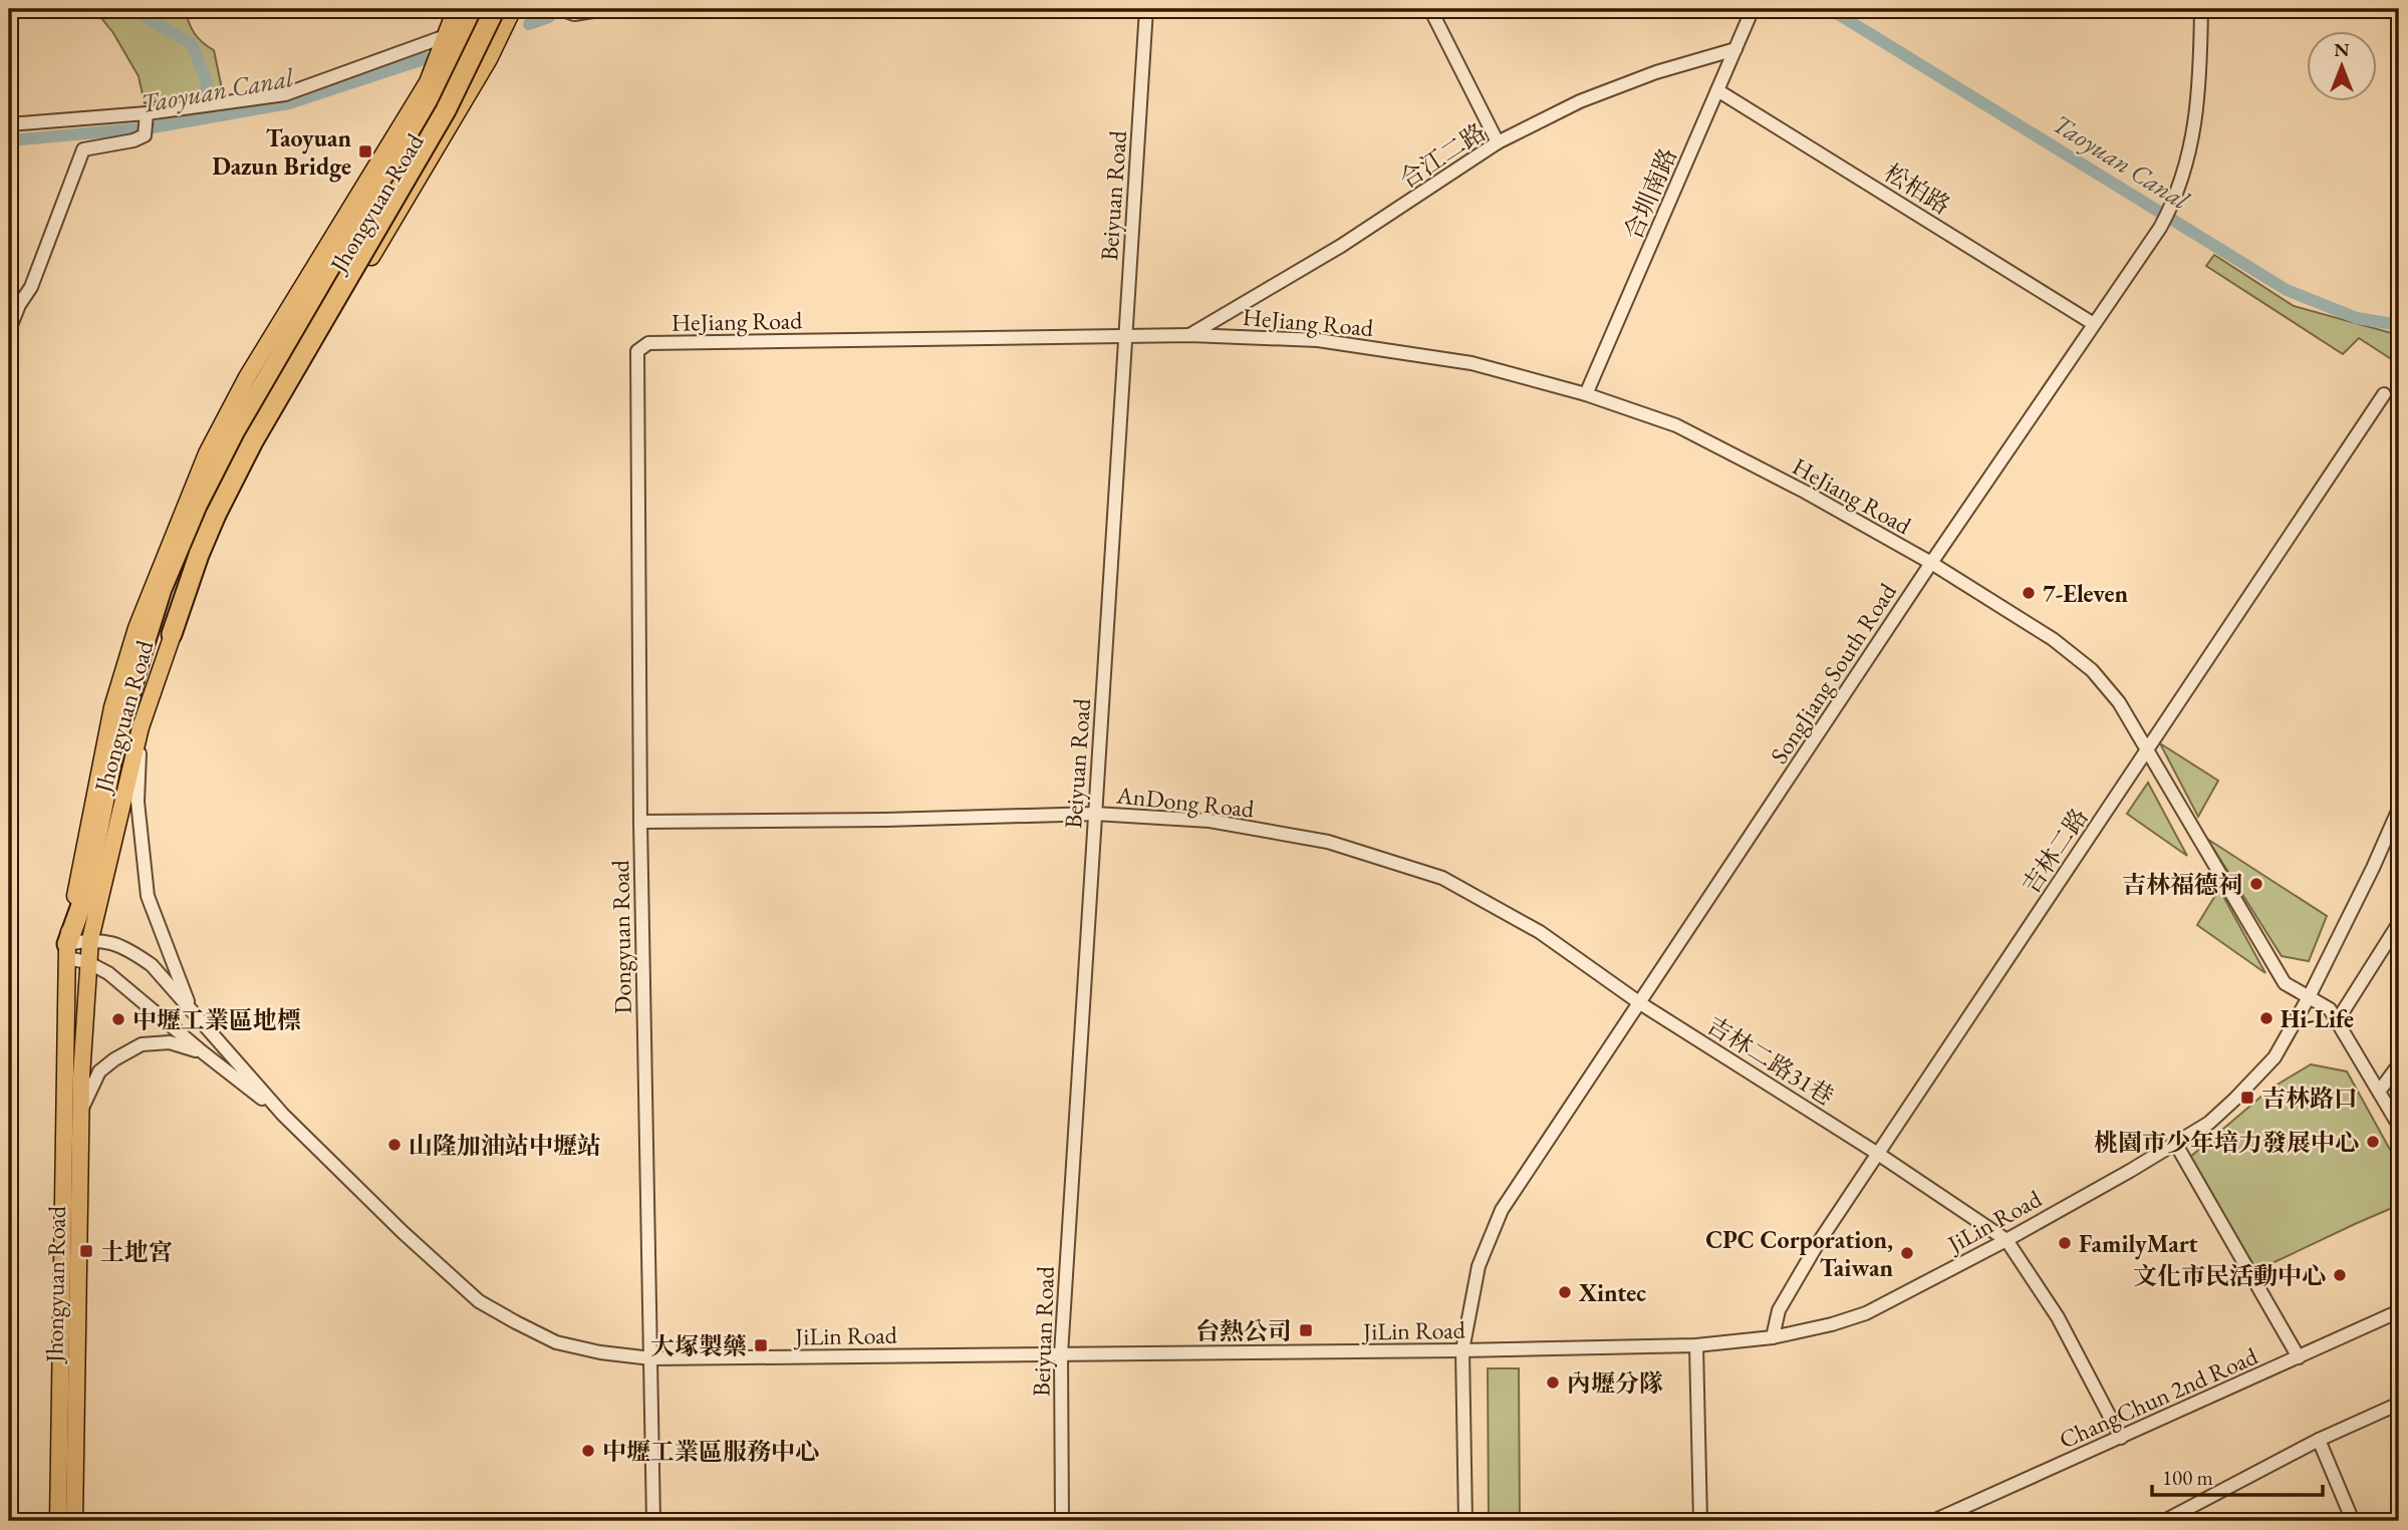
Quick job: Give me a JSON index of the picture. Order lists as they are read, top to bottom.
{
  "streets": {
    "main road": ["Jhongyuan Road"],
    "street": [
      "合江二路",
      "松柏路",
      "合圳南路",
      "Beiyuan Road",
      "HeJiang Road",
      "SongJiang South Road",
      "AnDong Road",
      "吉林二路",
      "Dongyuan Road",
      "吉林二路31巷",
      "JiLin Road",
      "ChangChun 2nd Road"
    ]
  },
  "crossings": [
    ["合江二路", "合圳南路"],
    ["合江二路", "HeJiang Road"],
    ["松柏路", "合圳南路"],
    ["松柏路", "SongJiang South Road"],
    ["合圳南路", "HeJiang Road"],
    ["Beiyuan Road", "HeJiang Road"],
    ["Beiyuan Road", "AnDong Road"],
    ["Beiyuan Road", "JiLin Road"],
    ["Jhongyuan Road", "JiLin Road"],
    ["HeJiang Road", "SongJiang South Road"],
    ["HeJiang Road", "吉林二路"],
    ["HeJiang Road", "Dongyuan Road"],
    ["HeJiang Road", "JiLin Road"],
    ["SongJiang South Road", "AnDong Road"],
    ["SongJiang South Road", "吉林二路31巷"],
    ["SongJiang South Road", "JiLin Road"],
    ["AnDong Road", "Dongyuan Road"],
    ["AnDong Road", "吉林二路31巷"],
    ["吉林二路", "吉林二路31巷"],
    ["吉林二路", "JiLin Road"],
    ["Dongyuan Road", "JiLin Road"],
    ["吉林二路31巷", "JiLin Road"]
  ],
  "water": ["Taoyuan Canal"],
  "places": {
    "transit": [
      "Taoyuan Dazun Bridge",
      "吉林路口",
      "土地宮",
      "台熱公司",
      "大塚製藥"
    ],
    "other": [
      "7-Eleven",
      "吉林福德祠",
      "Hi-Life",
      "中壢工業區地標",
      "桃園市少年培力發展中心",
      "山隆加油站中壢站",
      "FamilyMart",
      "CPC Corporation, Taiwan",
      "文化市民活動中心",
      "Xintec",
      "內壢分隊",
      "中壢工業區服務中心"
    ]
  },
  "scale_bar": "100 m",
  "north": "top"
}
